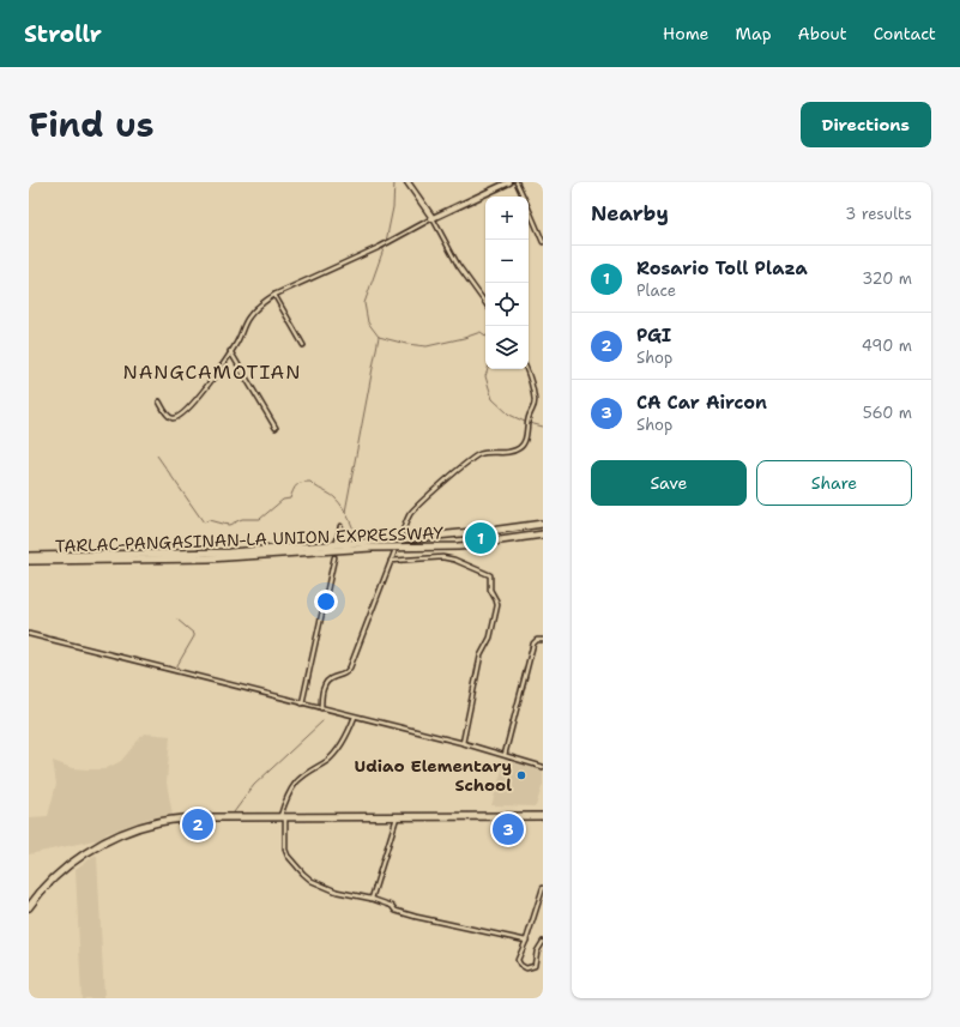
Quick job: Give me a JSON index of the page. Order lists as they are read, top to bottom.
{
  "streets": {
    "highway": ["TARLAC-PANGASINAN-LA UNION EXPRESSWAY"]
  },
  "districts": ["NANGCAMOTIAN"],
  "places": ["Udiao Elementary School"],
  "page": {
    "header": "Strollr",
    "nav": [
      "Home",
      "Map",
      "About",
      "Contact"
    ],
    "title": "Find us",
    "buttons": [
      "Directions",
      ["Save", "Share"]
    ],
    "heading": ["Nearby", "3 results"],
    "map_buttons": ["+", "−"],
    "list": [
      {
        "mark": "1",
        "name": "Rosario Toll Plaza",
        "note": "Place",
        "value": "320 m"
      },
      {
        "mark": "2",
        "name": "PGI",
        "note": "Shop",
        "value": "490 m"
      },
      {
        "mark": "3",
        "name": "CA Car Aircon",
        "note": "Shop",
        "value": "560 m"
      }
    ],
    "pins": ["1", "2", "3"]
  }
}
